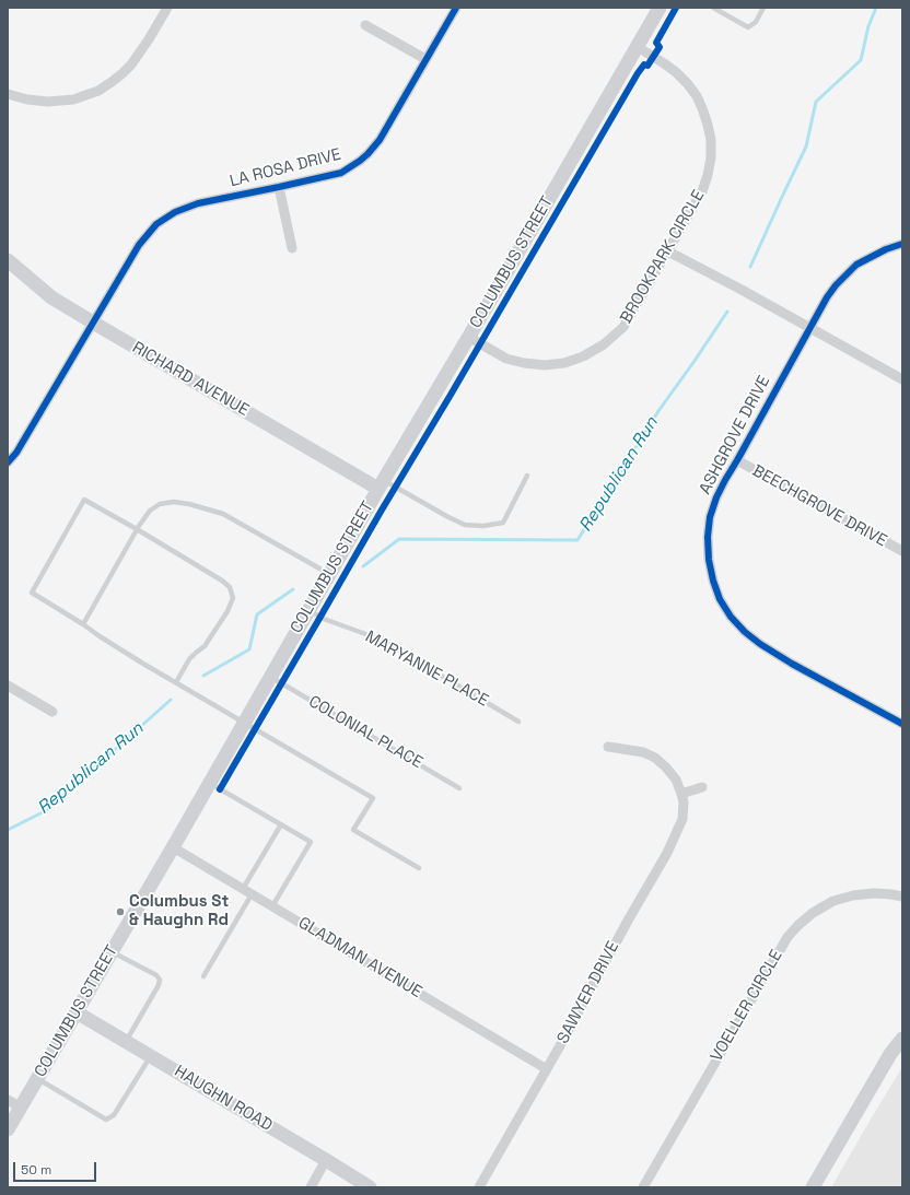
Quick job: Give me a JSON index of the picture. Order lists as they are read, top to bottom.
{
  "streets": {
    "main road": ["COLUMBUS STREET", "RICHARD AVENUE", "HAUGHN ROAD"],
    "street": [
      "LA ROSA DRIVE",
      "BROOKPARK CIRCLE",
      "ASHGROVE DRIVE",
      "BEECHGROVE DRIVE",
      "GLADMAN AVENUE",
      "SAWYER DRIVE",
      "VOELLER CIRCLE"
    ],
    "lane": ["MARYANNE PLACE", "COLONIAL PLACE"]
  },
  "crossings": [
    ["LA ROSA DRIVE", "RICHARD AVENUE"],
    ["BROOKPARK CIRCLE", "COLUMBUS STREET"],
    ["COLUMBUS STREET", "RICHARD AVENUE"],
    ["COLUMBUS STREET", "MARYANNE PLACE"],
    ["COLUMBUS STREET", "COLONIAL PLACE"],
    ["COLUMBUS STREET", "GLADMAN AVENUE"],
    ["COLUMBUS STREET", "HAUGHN ROAD"],
    ["ASHGROVE DRIVE", "BEECHGROVE DRIVE"],
    ["GLADMAN AVENUE", "SAWYER DRIVE"]
  ],
  "water": ["Republican Run"],
  "places": ["Columbus St & Haughn Rd"],
  "scale_bar": "50 m"
}
